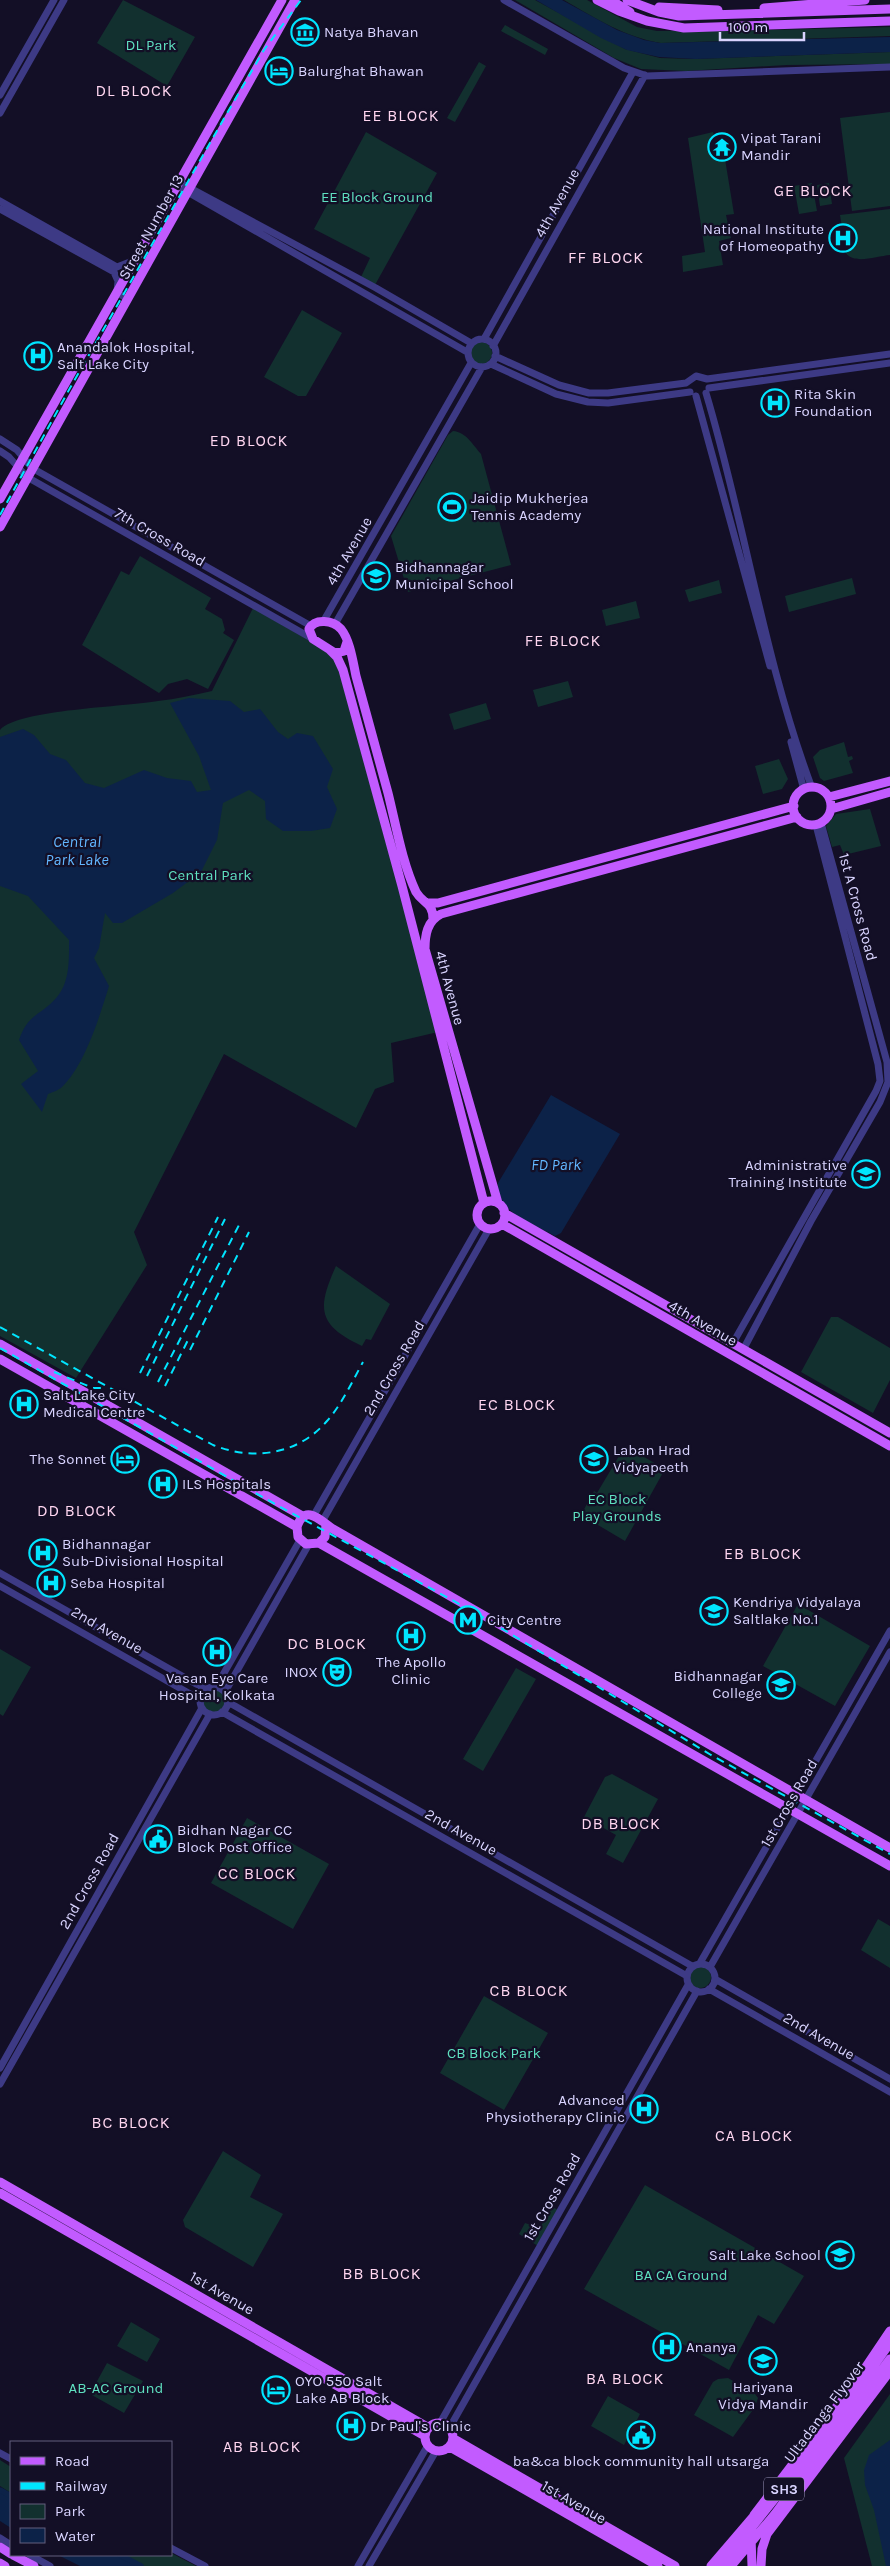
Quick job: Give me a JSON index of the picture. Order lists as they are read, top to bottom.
{
  "streets": {
    "main road": [
      "4th Avenue",
      "Street Number 13",
      "1st Avenue",
      "Ultadanga Flyover",
      "SH3"
    ],
    "street": [
      "7th Cross Road",
      "1st A Cross Road",
      "2nd Cross Road",
      "2nd Avenue",
      "1st Cross Road"
    ]
  },
  "crossings": [
    ["4th Avenue", "2nd Cross Road"],
    ["Street Number 13", "7th Cross Road"],
    ["2nd Cross Road", "2nd Avenue"],
    ["2nd Avenue", "1st Cross Road"],
    ["1st Cross Road", "1st Avenue"]
  ],
  "districts": [
    "DL BLOCK",
    "EE BLOCK",
    "GE BLOCK",
    "FF BLOCK",
    "ED BLOCK",
    "FE BLOCK",
    "EC BLOCK",
    "DD BLOCK",
    "EB BLOCK",
    "DC BLOCK",
    "DB BLOCK",
    "CC BLOCK",
    "CB BLOCK",
    "BC BLOCK",
    "CA BLOCK",
    "BB BLOCK",
    "BA BLOCK",
    "AB BLOCK"
  ],
  "water": ["Central Park Lake", "FD Park"],
  "parks": [
    "DL Park",
    "EE Block Ground",
    "Central Park",
    "EC Block Play Grounds",
    "CB Block Park",
    "BA CA Ground",
    "AB-AC Ground"
  ],
  "places": {
    "museum": ["Natya Bhavan"],
    "hotel": ["Balurghat Bhawan", "The Sonnet", "OYO 550 Salt Lake AB Block"],
    "temple": ["Vipat Tarani Mandir"],
    "hospital": [
      "National Institute of Homeopathy",
      "Anandalok Hospital, Salt Lake City",
      "Rita Skin Foundation",
      "Salt Lake City Medical Centre",
      "ILS Hospitals",
      "Bidhannagar Sub-Divisional Hospital",
      "Seba Hospital",
      "The Apollo Clinic",
      "Vasan Eye Care Hospital, Kolkata",
      "Advanced Physiotherapy Clinic",
      "Ananya",
      "Dr Paul's Clinic"
    ],
    "sports": ["Jaidip Mukherjea Tennis Academy"],
    "school or university": [
      "Bidhannagar Municipal School",
      "Administrative Training Institute",
      "Laban Hrad Vidyapeeth",
      "Kendriya Vidyalaya Saltlake No.1",
      "Bidhannagar College",
      "Salt Lake School",
      "Hariyana Vidya Mandir"
    ],
    "metro station": ["City Centre"],
    "theatre": ["INOX"],
    "public building": ["Bidhan Nagar CC Block Post Office", "ba&ca block community hall utsarga"]
  },
  "legend": [
    "Road",
    "Railway",
    "Park",
    "Water"
  ],
  "scale_bar": "100 m"
}
